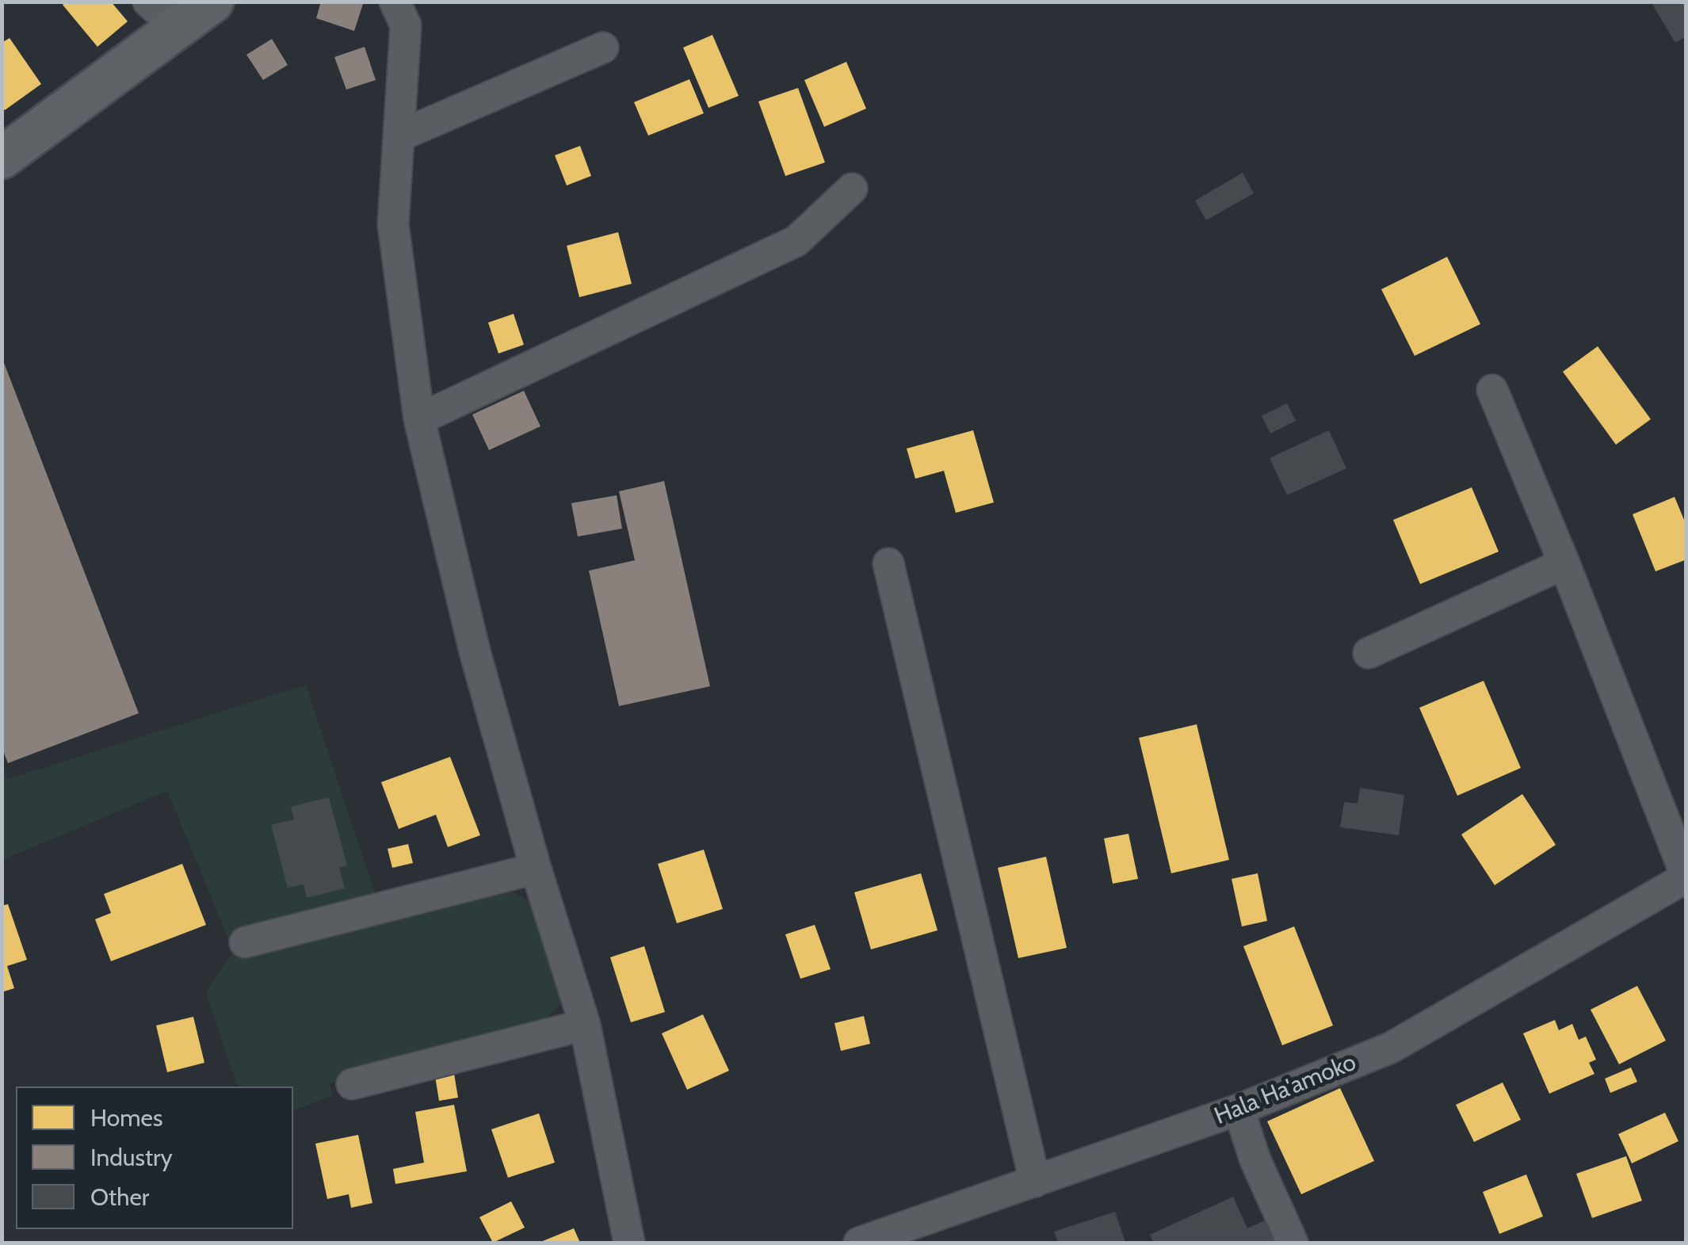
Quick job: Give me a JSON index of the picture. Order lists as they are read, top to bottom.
{
  "streets": {
    "street": ["Hala Ha'amoko"]
  },
  "legend": ["Homes", "Industry", "Other"]
}
